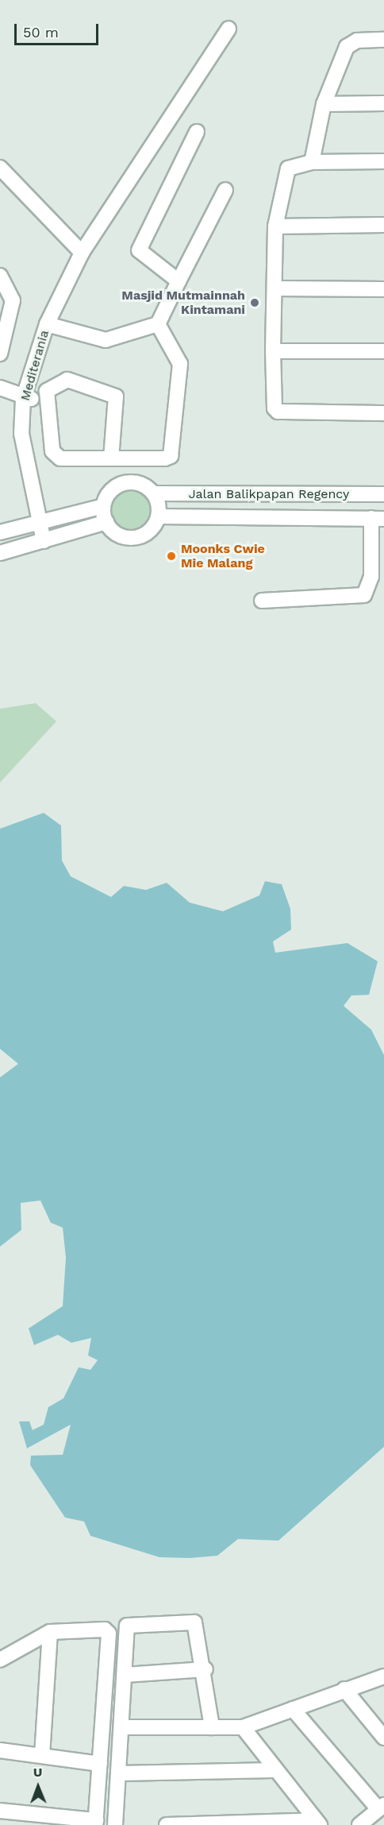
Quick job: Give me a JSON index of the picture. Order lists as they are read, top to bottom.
{
  "streets": {
    "street": ["Mediterania", "Jalan Balikpapan Regency"]
  },
  "places": ["Masjid Mutmainnah Kintamani", "Moonks Cwie Mie Malang"],
  "scale_bar": "50 m",
  "north": "top"
}
